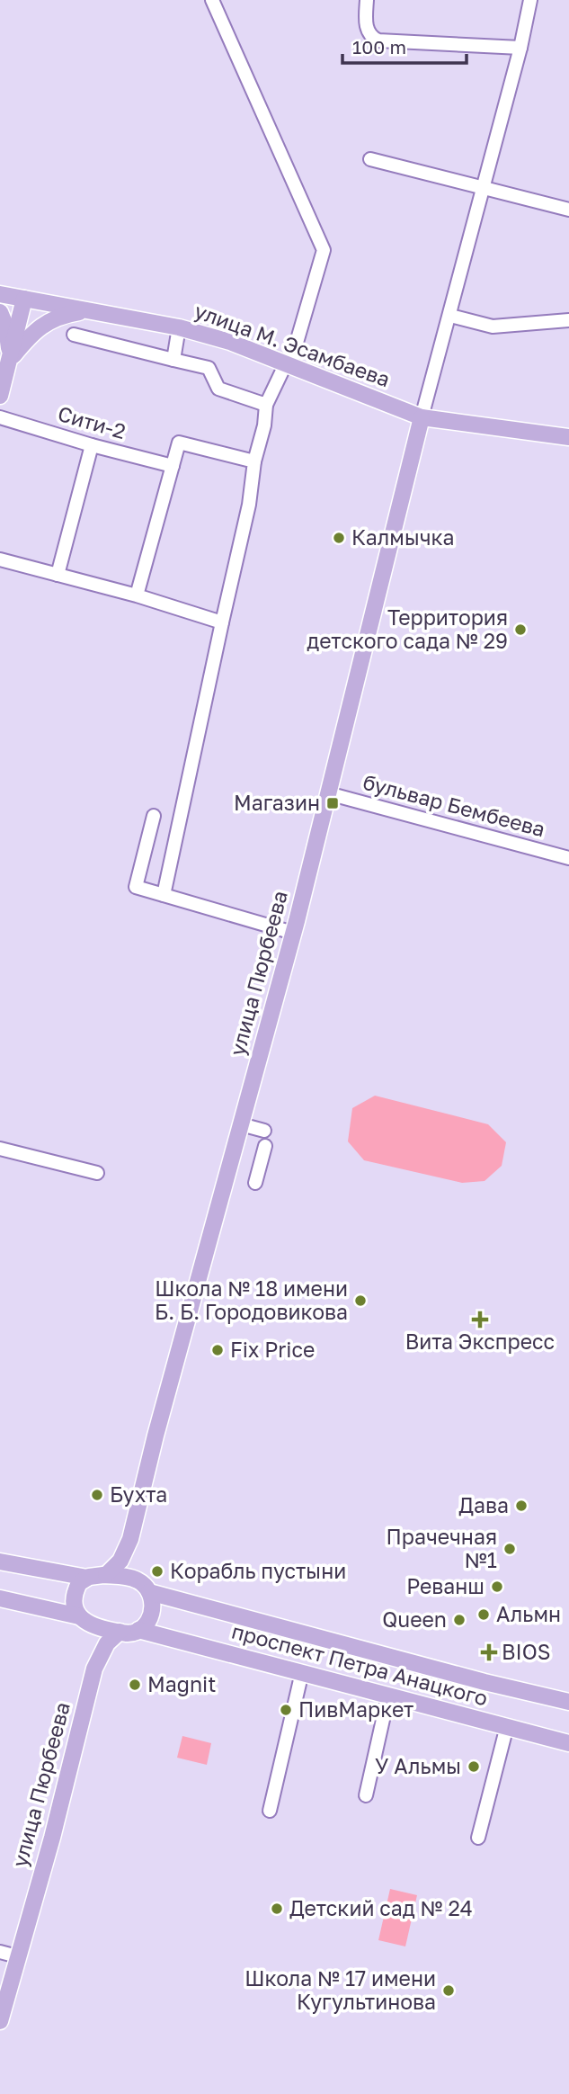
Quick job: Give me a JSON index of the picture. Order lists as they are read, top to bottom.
{
  "streets": {
    "main road": ["улица М. Эсамбаева", "улица Пюрбеева", "проспект Петра Анацкого"],
    "street": ["Сити-2", "бульвар Бембеева"]
  },
  "crossings": [
    ["улица М. Эсамбаева", "улица Пюрбеева"],
    ["бульвар Бембеева", "улица Пюрбеева"]
  ],
  "places": {
    "other": [
      "Калмычка",
      "Территория детского сада № 29",
      "Школа № 18 имени Б. Б. Городовикова",
      "Fix Price",
      "Бухта",
      "Дава",
      "Прачечная №1",
      "Корабль пустыни",
      "Реванш",
      "Альмн",
      "Queen",
      "Magnit",
      "ПивМаркет",
      "У Альмы",
      "Детский сад № 24",
      "Школа № 17 имени Кугультинова"
    ],
    "transit": ["Магазин"],
    "health": ["Вита Экспресс", "BIOS"]
  },
  "scale_bar": "100 m"
}
